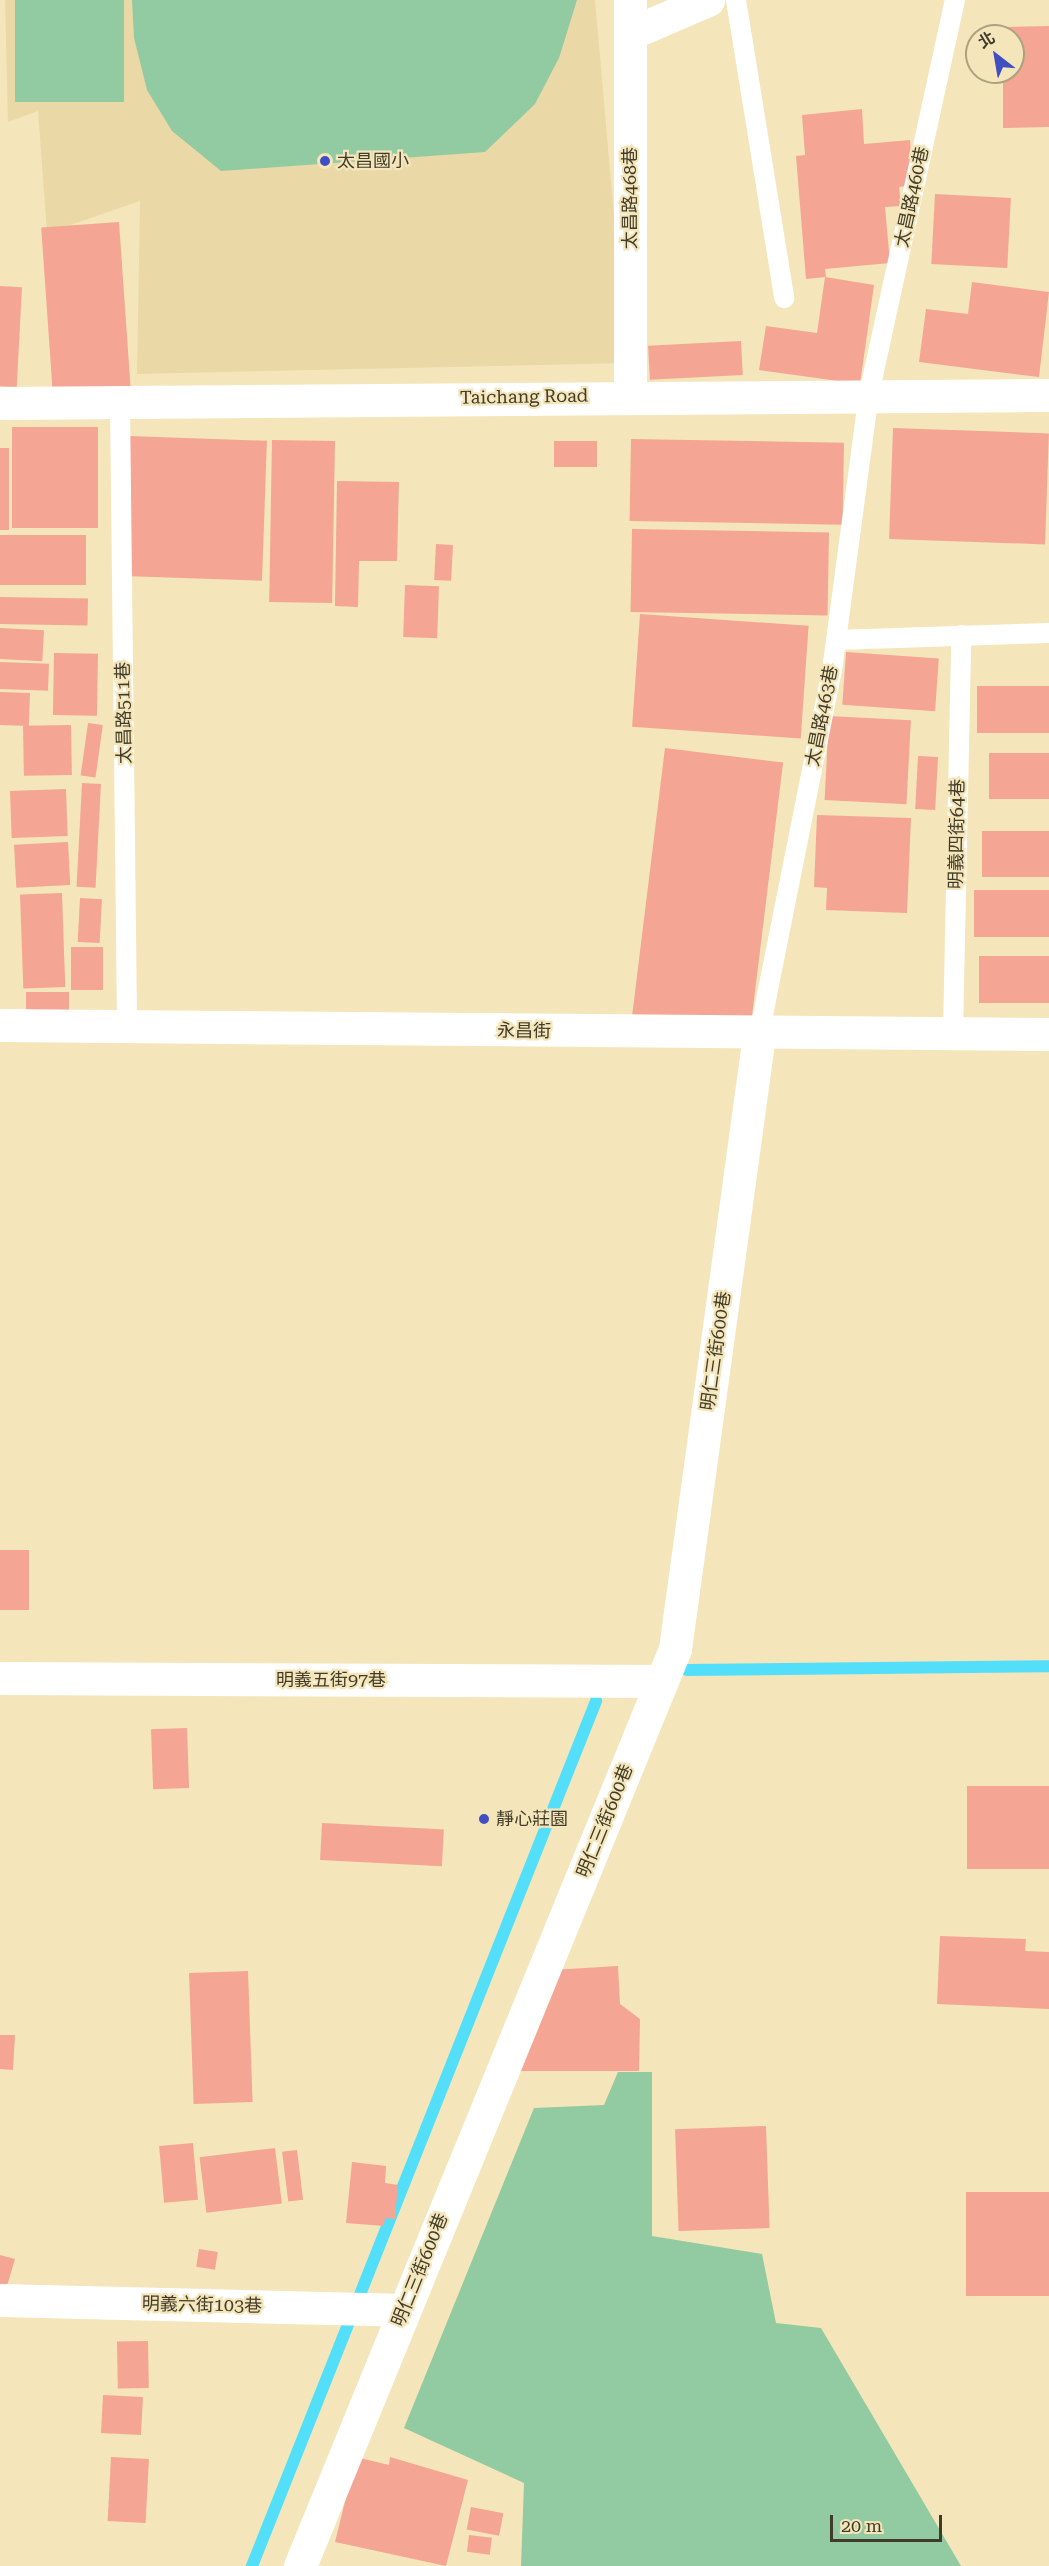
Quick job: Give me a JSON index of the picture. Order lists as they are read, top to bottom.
{
  "streets": {
    "street": [
      "太昌路468巷",
      "Taichang Road",
      "永昌街",
      "明仁三街600巷",
      "明義五街97巷",
      "明義六街103巷"
    ],
    "lane": [
      "太昌路460巷",
      "太昌路511巷",
      "太昌路463巷",
      "明義四街64巷"
    ]
  },
  "crossings": [
    ["太昌路460巷", "Taichang Road"],
    ["太昌路460巷", "太昌路463巷"],
    ["太昌路468巷", "Taichang Road"],
    ["Taichang Road", "太昌路511巷"],
    ["Taichang Road", "太昌路463巷"],
    ["太昌路511巷", "永昌街"],
    ["太昌路463巷", "永昌街"],
    ["太昌路463巷", "明仁三街600巷"],
    ["明義四街64巷", "永昌街"],
    ["永昌街", "明仁三街600巷"],
    ["明仁三街600巷", "明義五街97巷"],
    ["明仁三街600巷", "明義六街103巷"]
  ],
  "places": ["太昌國小", "靜心莊園"],
  "scale_bar": "20 m",
  "north": "top left"
}
